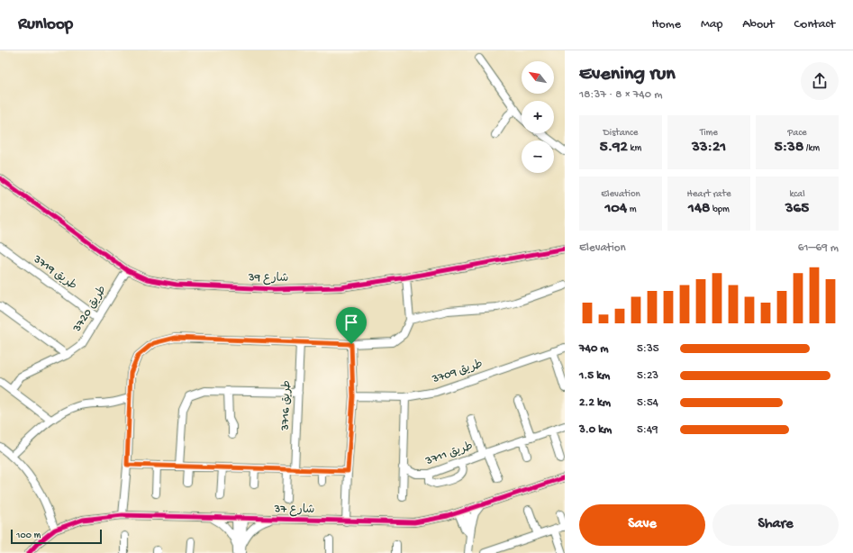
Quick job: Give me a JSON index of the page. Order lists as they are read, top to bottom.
{
  "streets": {
    "street": [
      "طريق 3719",
      "شارع 39",
      "طريق 3720",
      "طريق 3709",
      "طريق 3716",
      "طريق 3711",
      "شارع 37"
    ]
  },
  "crossings": [
    ["طريق 3719", "طريق 3720"],
    ["شارع 39", "طريق 3720"]
  ],
  "scale_bar": "100 m",
  "north": "top left",
  "page": {
    "header": "Runloop",
    "nav": [
      "Home",
      "Map",
      "About",
      "Contact"
    ],
    "heading": ["Evening run", "18:37 · 8 × 740 m"],
    "map_buttons": ["+", "−"],
    "stats": [
      ["Distance", "5.92 km"],
      ["Time", "33:21"],
      ["Pace", "5:38 /km"],
      ["Elevation", "104 m"],
      ["Heart rate", "148 bpm"],
      ["kcal", "365"]
    ],
    "chart": ["Elevation", "61–69 m"],
    "list": [
      {
        "name": "740 m",
        "note": "5:35"
      },
      {
        "name": "1.5 km",
        "note": "5:23"
      },
      {
        "name": "2.2 km",
        "note": "5:54"
      },
      {
        "name": "3.0 km",
        "note": "5:49"
      }
    ],
    "buttons": ["Save", "Share"],
    "scale": "100 m"
  }
}
